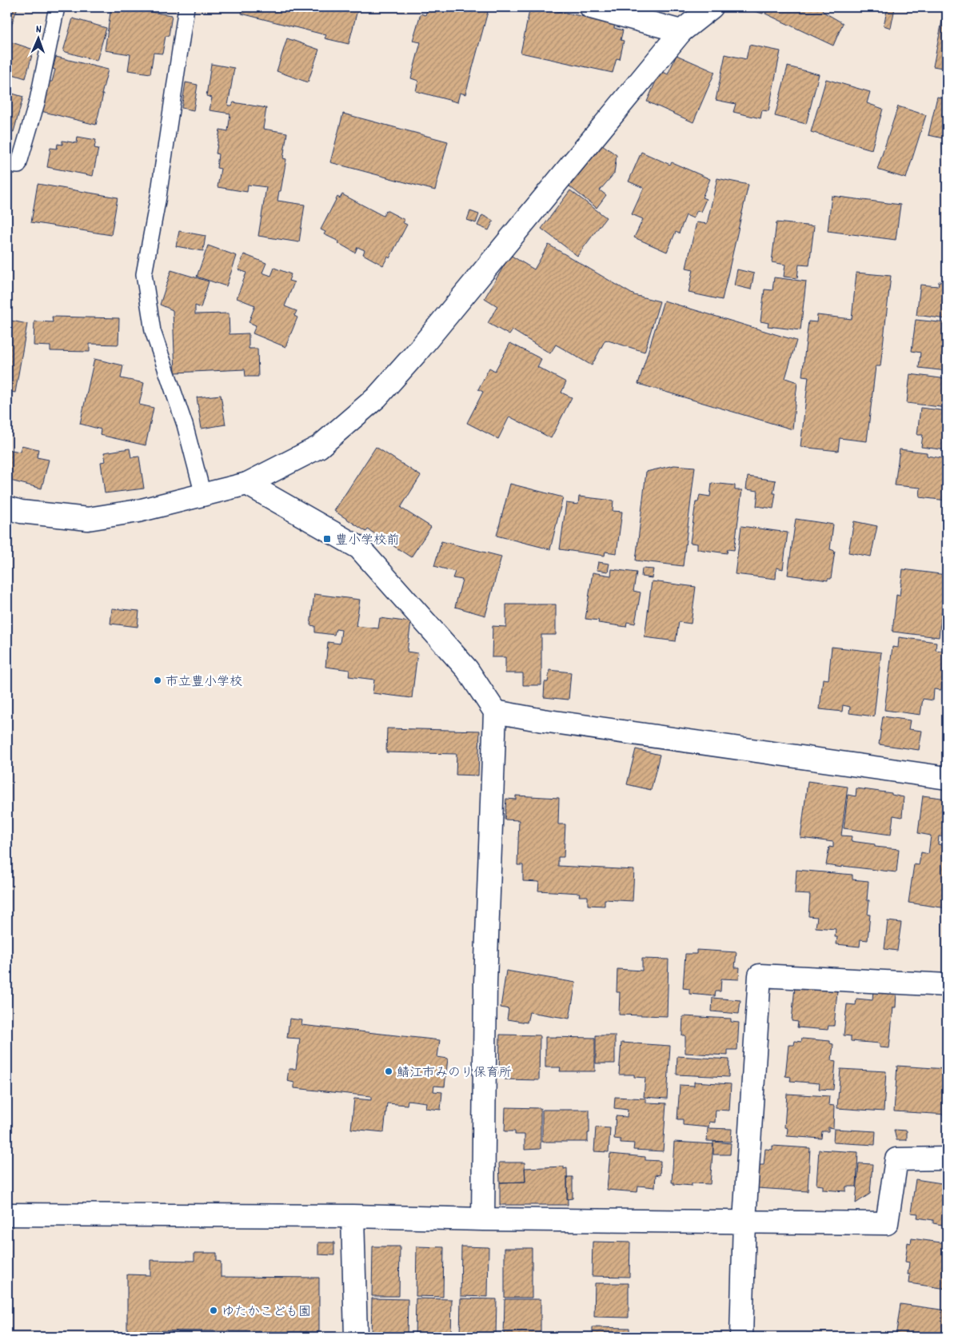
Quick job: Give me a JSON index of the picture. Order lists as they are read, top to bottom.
{
  "places": {
    "transit": ["豊小学校前"],
    "other": ["市立豊小学校", "鯖江市みのり保育所", "ゆたかこども園"]
  },
  "north": "top"
}
